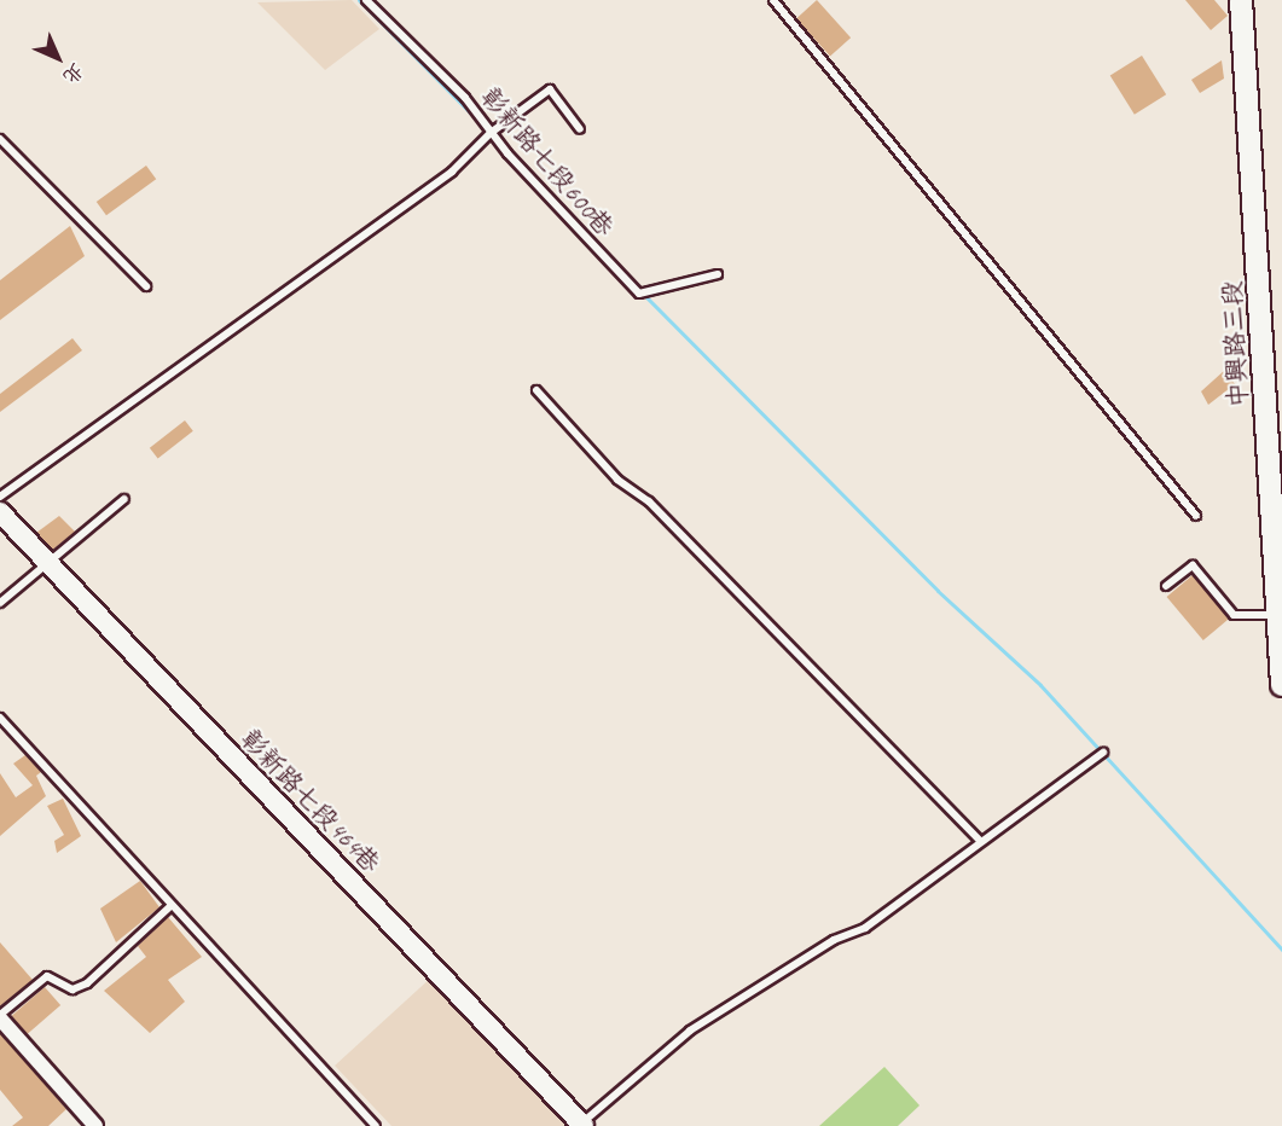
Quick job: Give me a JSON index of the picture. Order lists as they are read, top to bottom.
{
  "streets": {
    "main road": ["中興路三段"],
    "street": ["彰新路七段464巷"],
    "lane": ["彰新路七段600巷"]
  },
  "north": "bottom right"
}
